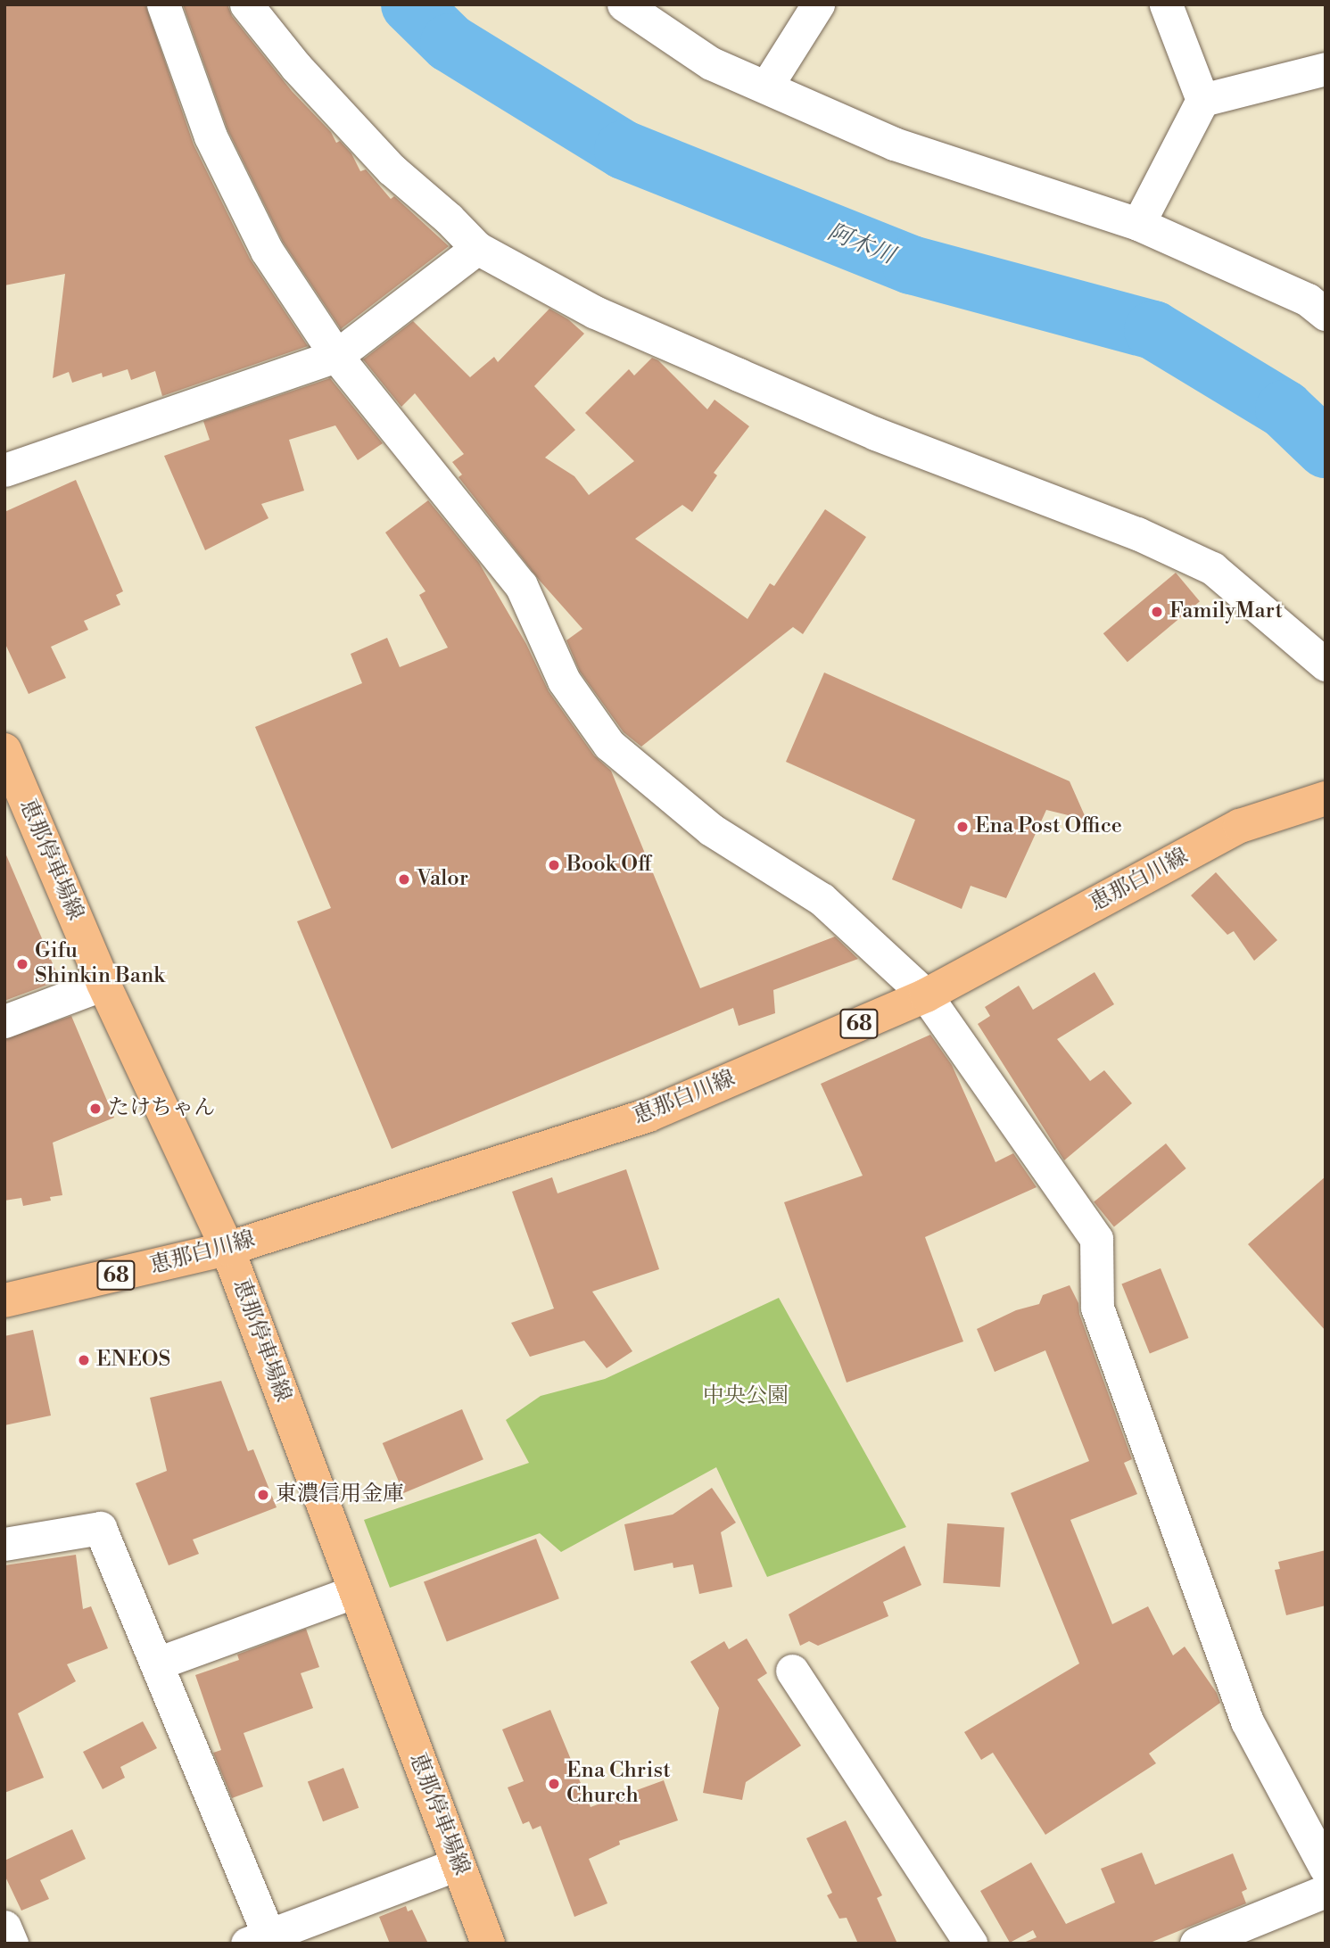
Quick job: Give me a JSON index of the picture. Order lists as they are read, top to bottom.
{
  "streets": {
    "main road": ["恵那停車場線", "恵那白川線", "68"]
  },
  "crossings": [
    ["恵那停車場線", "恵那白川線"]
  ],
  "water": ["阿木川"],
  "parks": ["中央公園"],
  "places": [
    "FamilyMart",
    "Ena Post Office",
    "Book Off",
    "Valor",
    "Gifu Shinkin Bank",
    "たけちゃん",
    "ENEOS",
    "東濃信用金庫",
    "Ena Christ Church"
  ]
}
